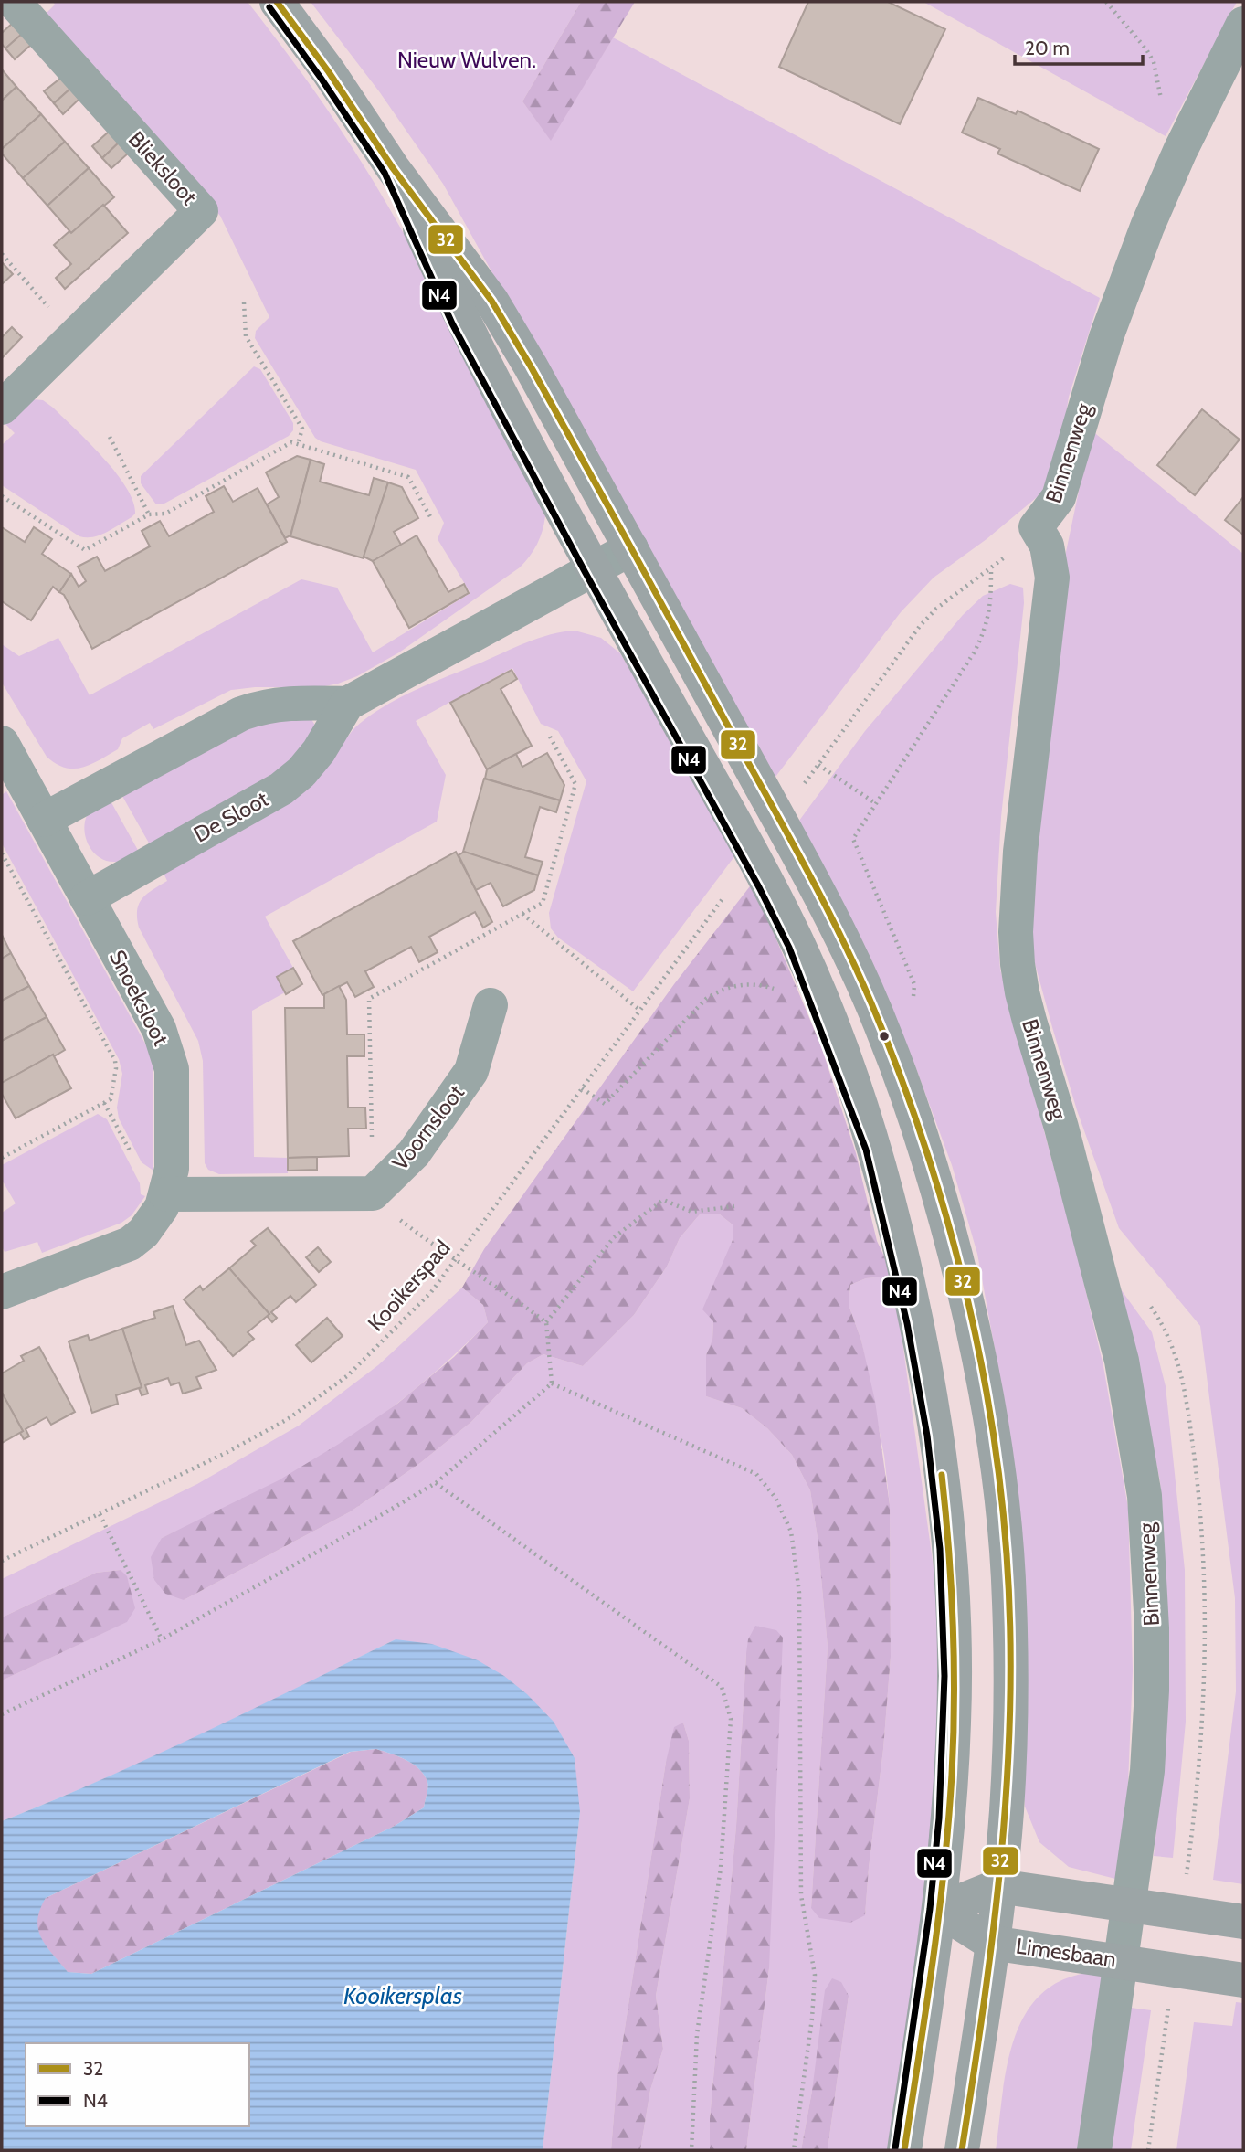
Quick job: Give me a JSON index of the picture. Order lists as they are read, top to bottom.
{
  "streets": {
    "main road": ["Limesbaan"],
    "street": [
      "Blieksloot",
      "Binnenweg",
      "De Sloot",
      "Snoeksloot",
      "Voornsloot"
    ],
    "path": ["Kooikerspad"]
  },
  "crossings": [
    ["Binnenweg", "Limesbaan"],
    ["De Sloot", "Snoeksloot"]
  ],
  "water": ["Kooikersplas"],
  "parks": ["Nieuw Wulven."],
  "lines": ["transit line 32", "transit line N4"],
  "legend": ["32", "N4"],
  "scale_bar": "20 m"
}
